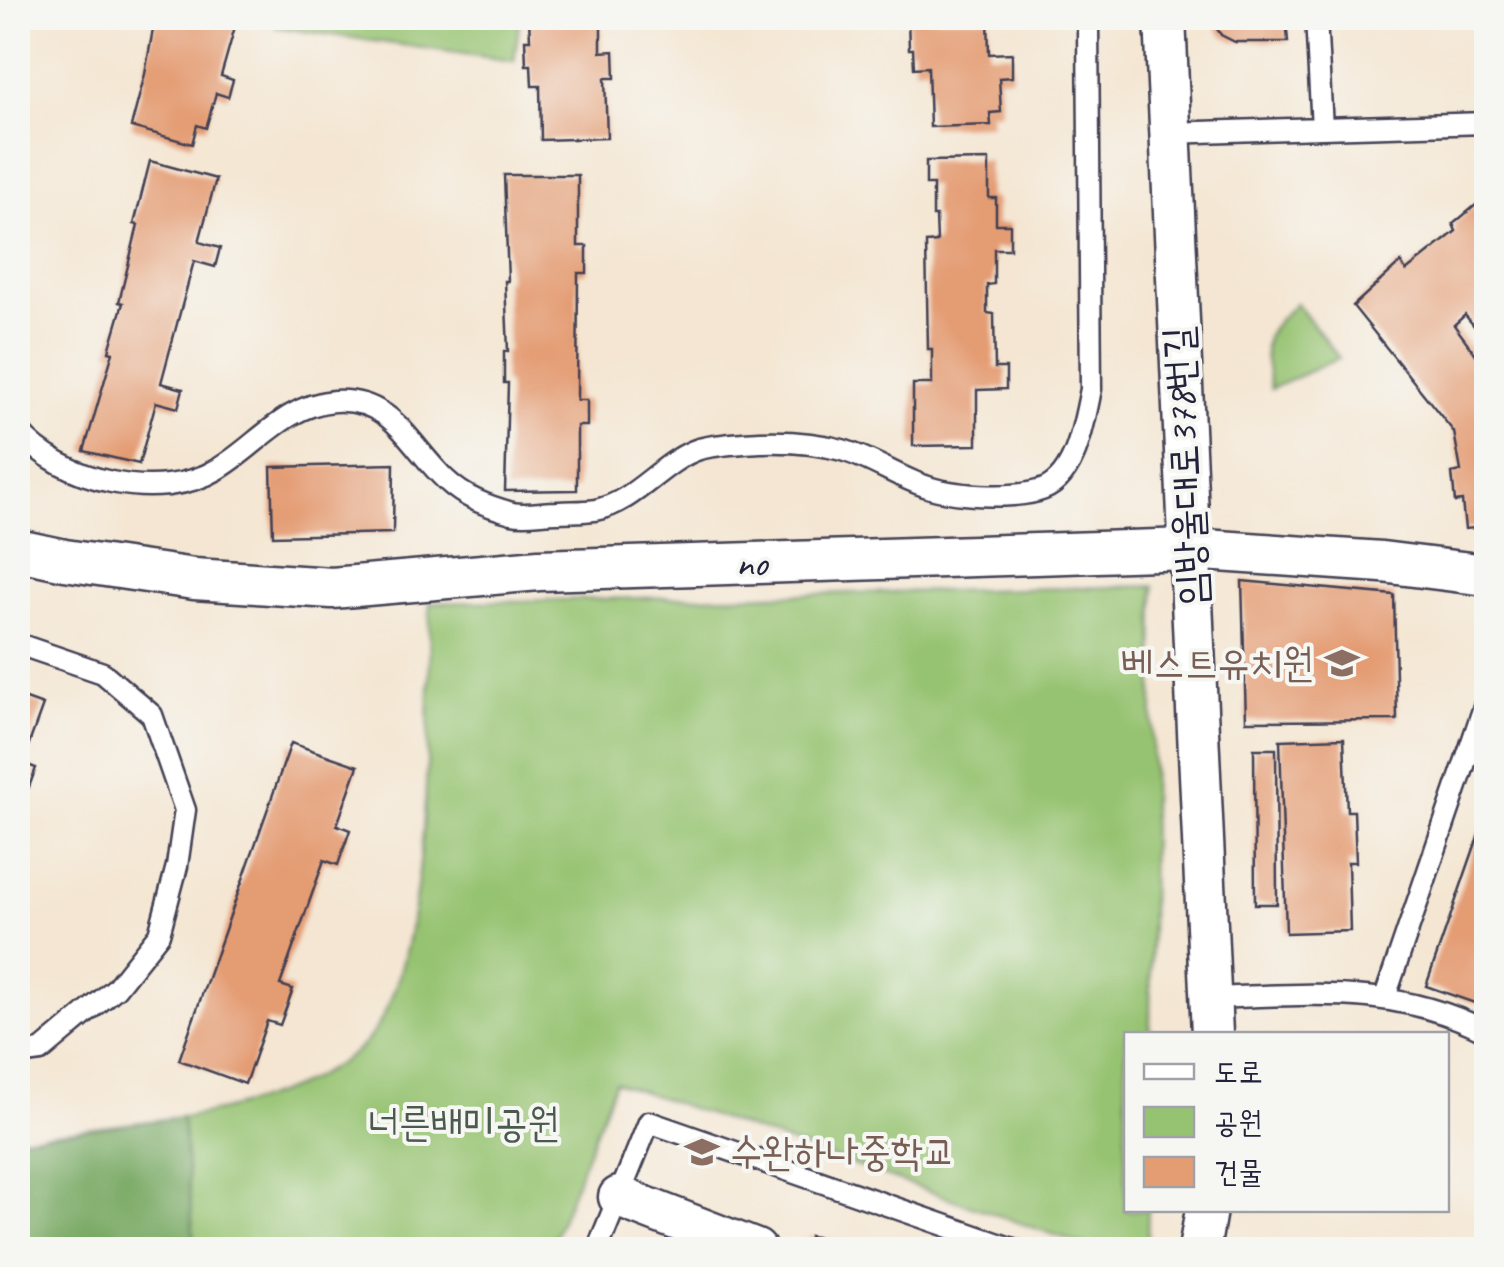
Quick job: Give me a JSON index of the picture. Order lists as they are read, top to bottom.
{
  "streets": {
    "street": ["임방울대로378번길", "no"]
  },
  "crossings": [
    ["임방울대로378번길", "no"]
  ],
  "parks": ["너른배미공원"],
  "places": {
    "school or university": ["베스트유치원", "수완하나중학교"]
  },
  "legend": ["도로", "공원", "건물"]
}
